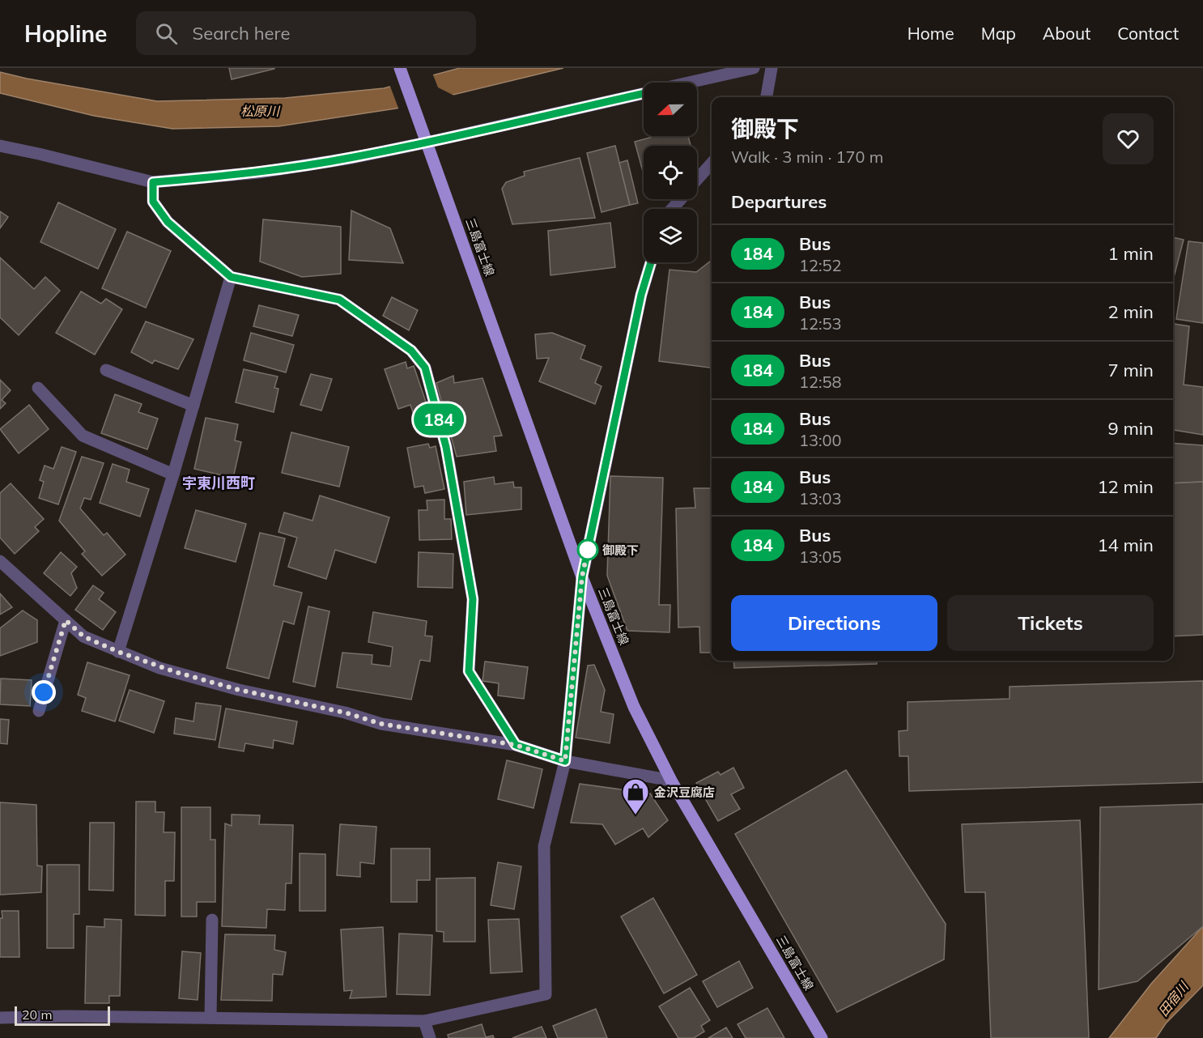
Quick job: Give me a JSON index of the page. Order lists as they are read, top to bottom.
{
  "streets": {
    "main road": ["三島富士線"]
  },
  "districts": ["宇東川西町"],
  "water": ["松原川", "田宿川"],
  "places": {
    "other": ["御殿下"],
    "shop": ["金沢豆腐店"]
  },
  "lines": ["bus line 184"],
  "scale_bar": "20 m",
  "north": "left",
  "page": {
    "header": "Hopline",
    "search": "Search here",
    "nav": [
      "Home",
      "Map",
      "About",
      "Contact"
    ],
    "on_map": "184",
    "heading": [
      ["御殿下", "Walk · 3 min · 170 m"],
      "Departures"
    ],
    "list": [
      {
        "mark": "184",
        "name": "Bus",
        "note": "12:52",
        "value": "1 min"
      },
      {
        "mark": "184",
        "name": "Bus",
        "note": "12:53",
        "value": "2 min"
      },
      {
        "mark": "184",
        "name": "Bus",
        "note": "12:58",
        "value": "7 min"
      },
      {
        "mark": "184",
        "name": "Bus",
        "note": "13:00",
        "value": "9 min"
      },
      {
        "mark": "184",
        "name": "Bus",
        "note": "13:03",
        "value": "12 min"
      },
      {
        "mark": "184",
        "name": "Bus",
        "note": "13:05",
        "value": "14 min"
      }
    ],
    "buttons": ["Directions", "Tickets"],
    "scale": "20 m"
  }
}
